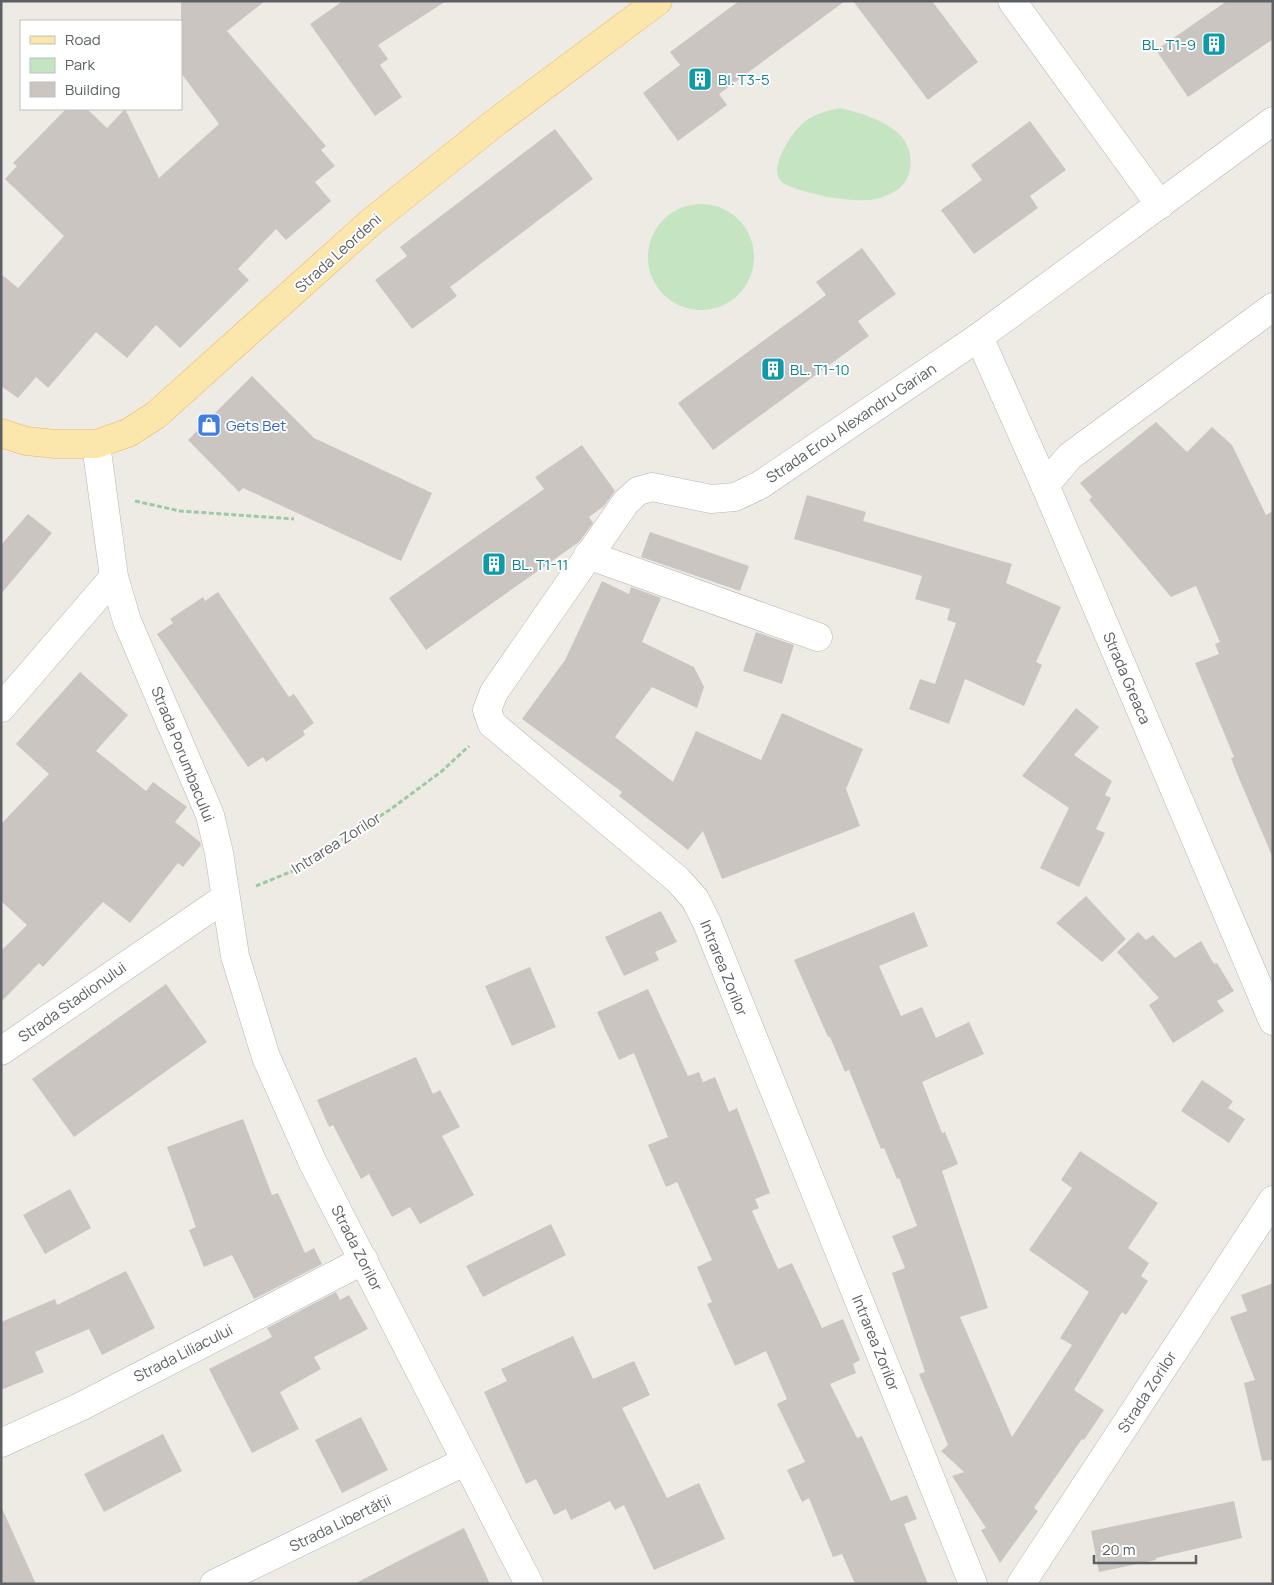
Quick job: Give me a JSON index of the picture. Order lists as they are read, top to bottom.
{
  "streets": {
    "main road": ["Strada Leordeni"],
    "street": [
      "Strada Erou Alexandru Garian",
      "Strada Greaca",
      "Strada Porumbacului",
      "Intrarea Zorilor",
      "Strada Stadionului",
      "Strada Zorilor",
      "Strada Liliacului",
      "Strada Libertății"
    ]
  },
  "crossings": [
    ["Strada Leordeni", "Strada Porumbacului"],
    ["Strada Erou Alexandru Garian", "Strada Greaca"],
    ["Strada Erou Alexandru Garian", "Intrarea Zorilor"],
    ["Strada Porumbacului", "Intrarea Zorilor"],
    ["Strada Porumbacului", "Strada Stadionului"],
    ["Strada Porumbacului", "Strada Zorilor"],
    ["Intrarea Zorilor", "Strada Stadionului"],
    ["Intrarea Zorilor", "Strada Zorilor"],
    ["Strada Stadionului", "Strada Zorilor"],
    ["Strada Zorilor", "Strada Liliacului"],
    ["Strada Zorilor", "Strada Libertății"]
  ],
  "places": {
    "building": [
      "BL. T1-9",
      "Bl. T3-5",
      "BL. T1-10",
      "BL. T1-11"
    ],
    "shop": ["Gets Bet"]
  },
  "legend": ["Road", "Park", "Building"],
  "scale_bar": "20 m"
}
